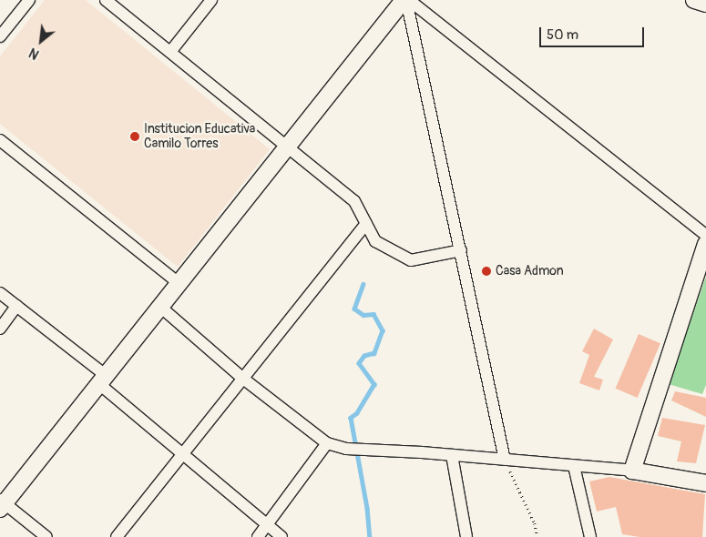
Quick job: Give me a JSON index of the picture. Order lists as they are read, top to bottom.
{
  "places": ["Institucion Educativa Camilo Torres", "Casa Admon"],
  "scale_bar": "50 m",
  "north": "bottom left"
}
